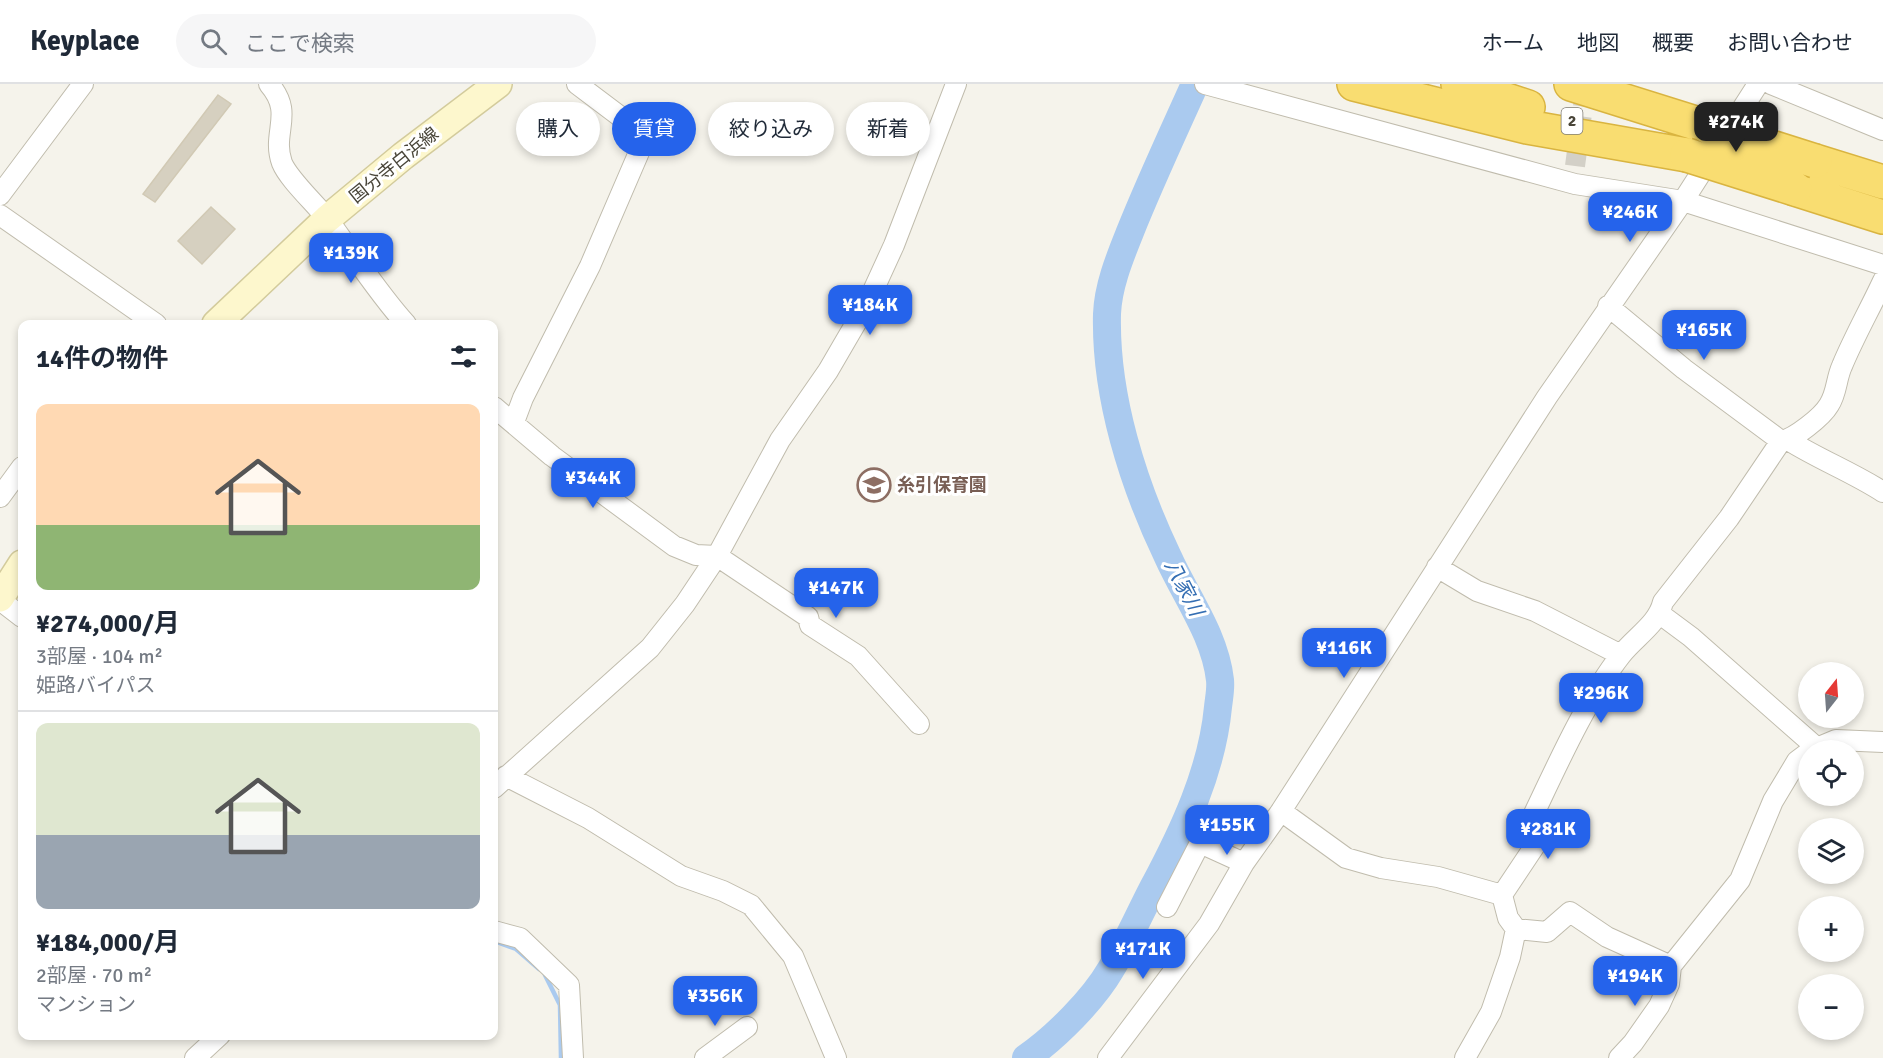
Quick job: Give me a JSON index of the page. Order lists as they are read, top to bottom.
{
  "streets": {
    "highway": ["2"],
    "main road": ["国分寺白浜線"]
  },
  "water": ["八家川"],
  "places": {
    "school or university": ["糸引保育園"]
  },
  "north": "top",
  "page": {
    "header": "Keyplace",
    "search": "ここで検索",
    "nav": [
      "ホーム",
      "地図",
      "概要",
      "お問い合わせ"
    ],
    "price": [
      "¥274K",
      "¥246K",
      "¥139K",
      "¥184K",
      "¥165K",
      "¥344K",
      "¥147K",
      "¥116K",
      "¥296K",
      "¥155K",
      "¥281K",
      "¥171K",
      "¥194K",
      "¥356K"
    ],
    "chip": [
      "購入",
      "賃貸",
      "絞り込み",
      "新着"
    ],
    "heading": "14件の物件",
    "list": [
      {
        "name": "¥274,000/月",
        "note": "3部屋 · 104 m² · 姫路バイパス"
      },
      {
        "name": "¥184,000/月",
        "note": "2部屋 · 70 m² · マンション"
      }
    ],
    "map_buttons": ["+", "−"]
  }
}
